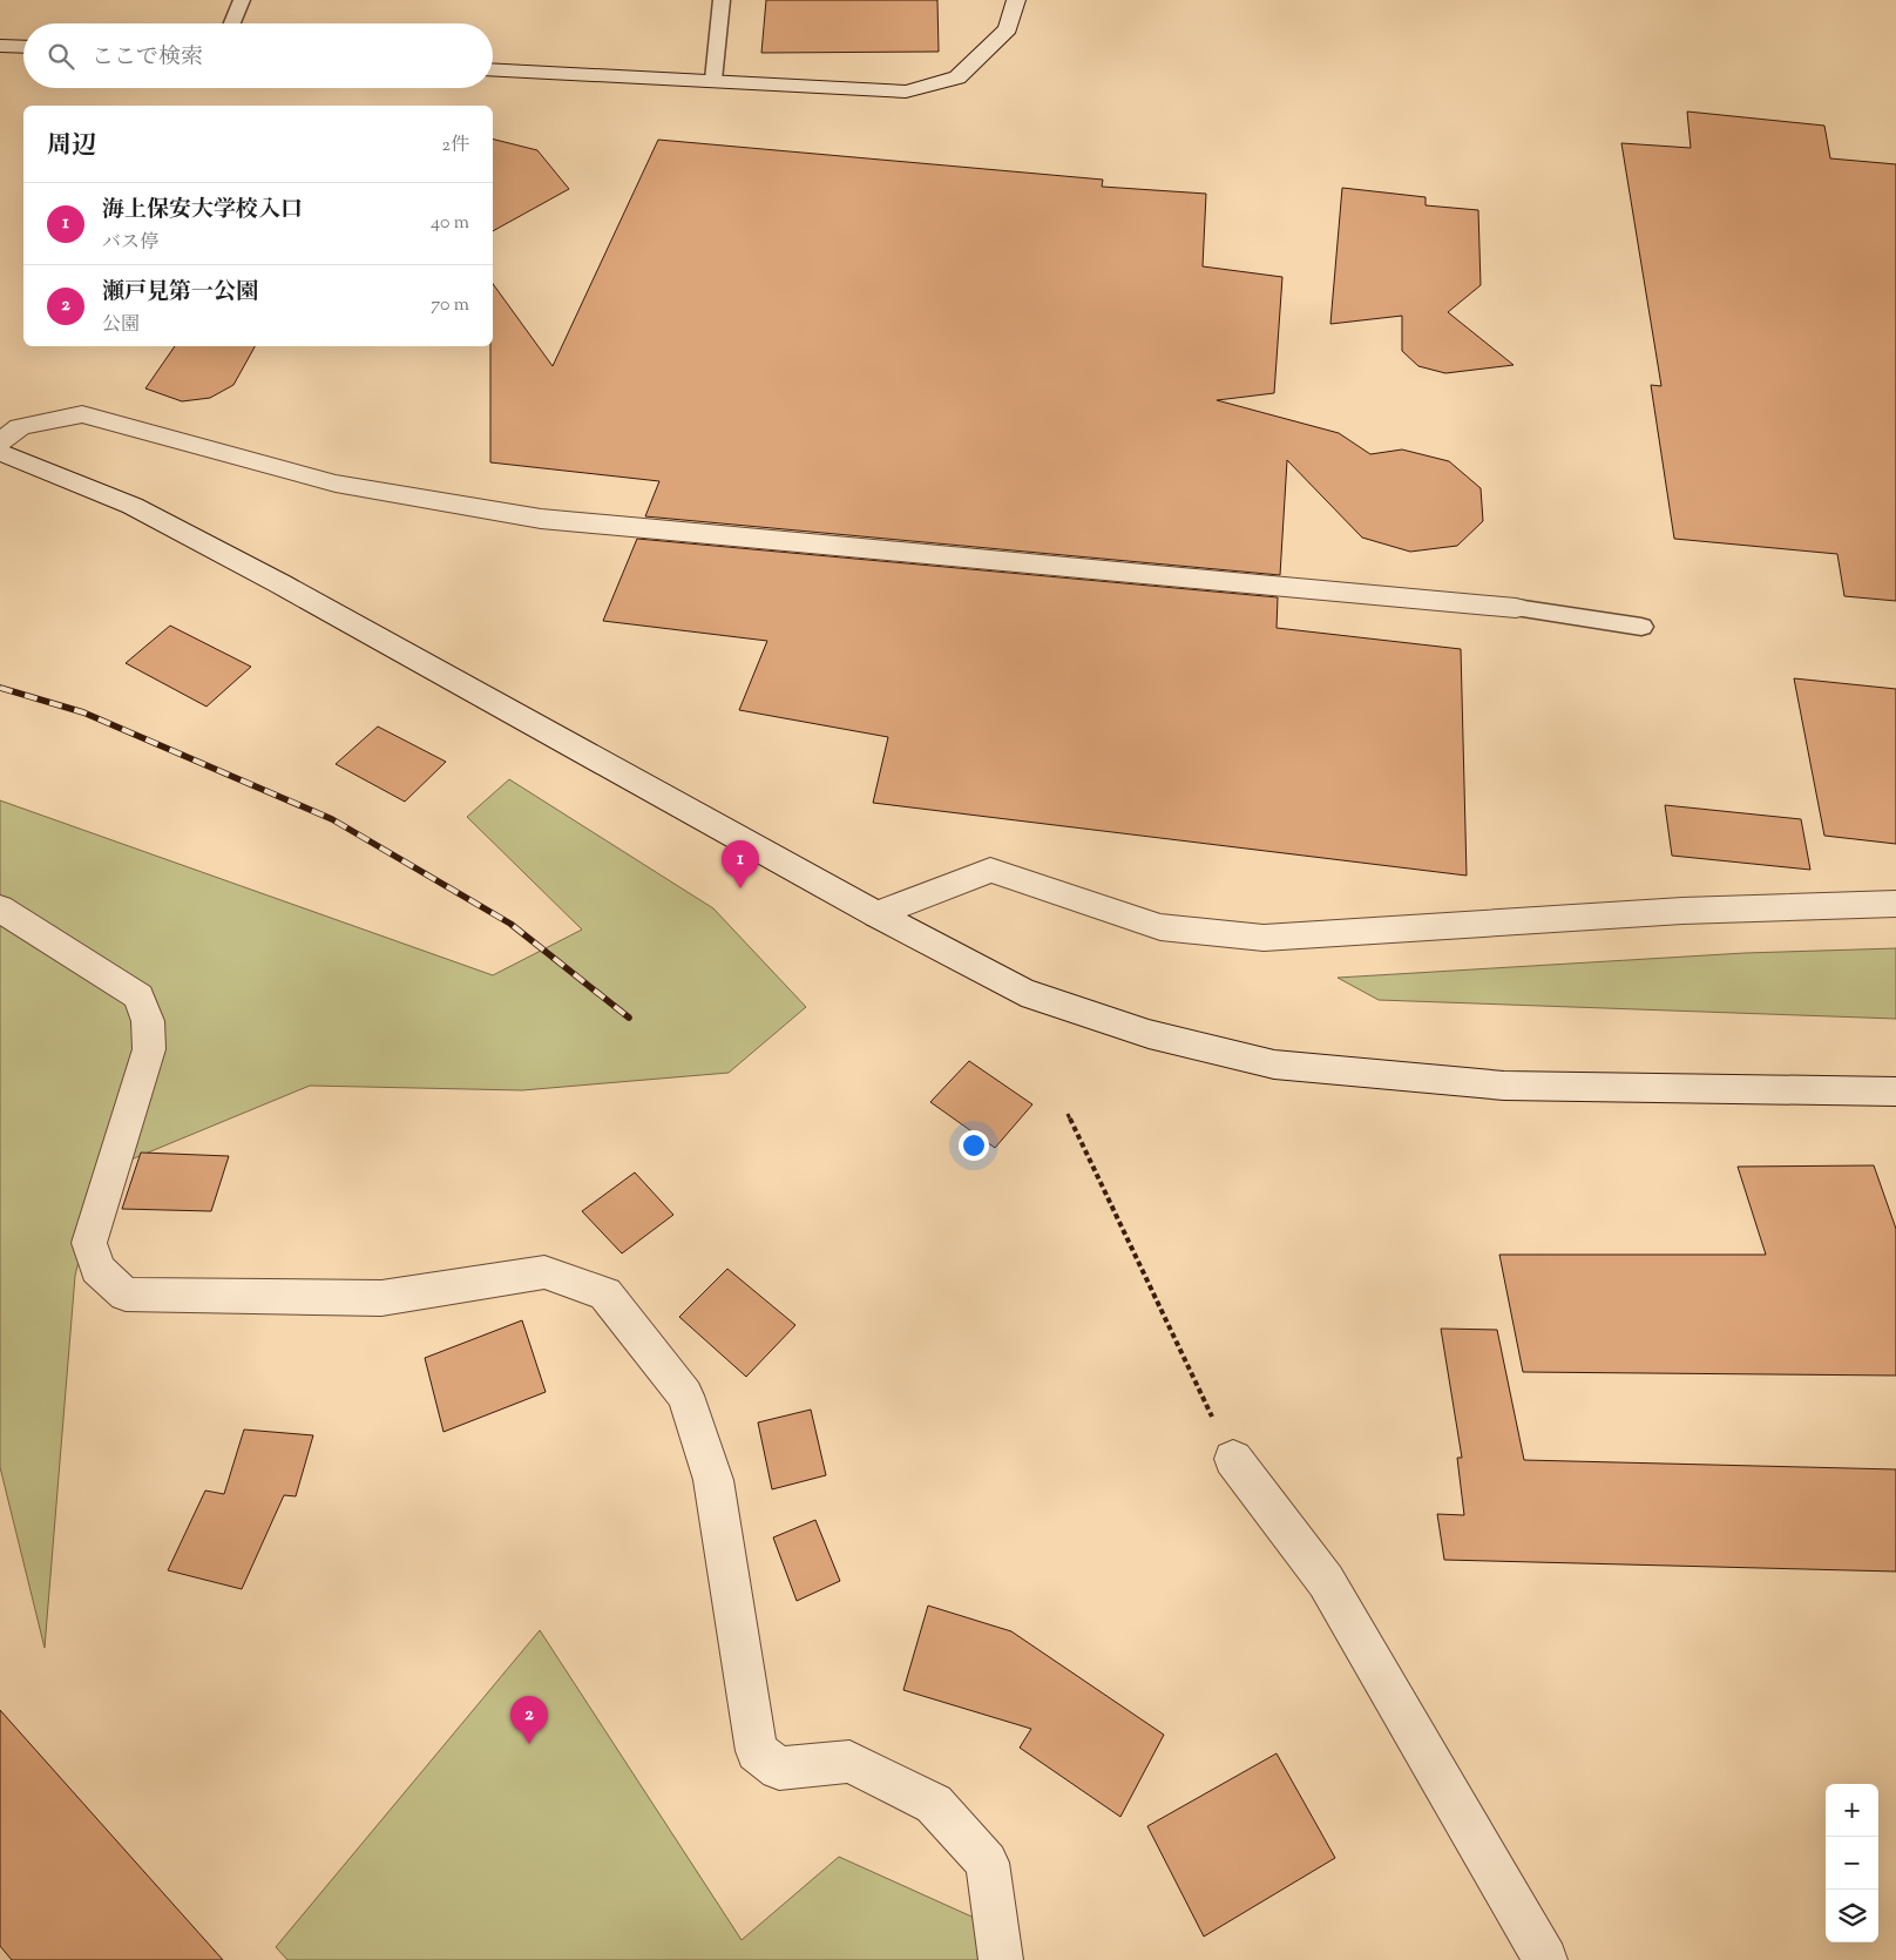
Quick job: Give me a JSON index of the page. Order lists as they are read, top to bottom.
{
  "page": {
    "search": "ここで検索",
    "heading": ["周辺", "2件"],
    "list": [
      {
        "mark": "1",
        "name": "海上保安大学校入口",
        "note": "バス停",
        "value": "40 m"
      },
      {
        "mark": "2",
        "name": "瀬戸見第一公園",
        "note": "公園",
        "value": "70 m"
      }
    ],
    "pins": ["1", "2"],
    "map_buttons": ["+", "−"]
  }
}
